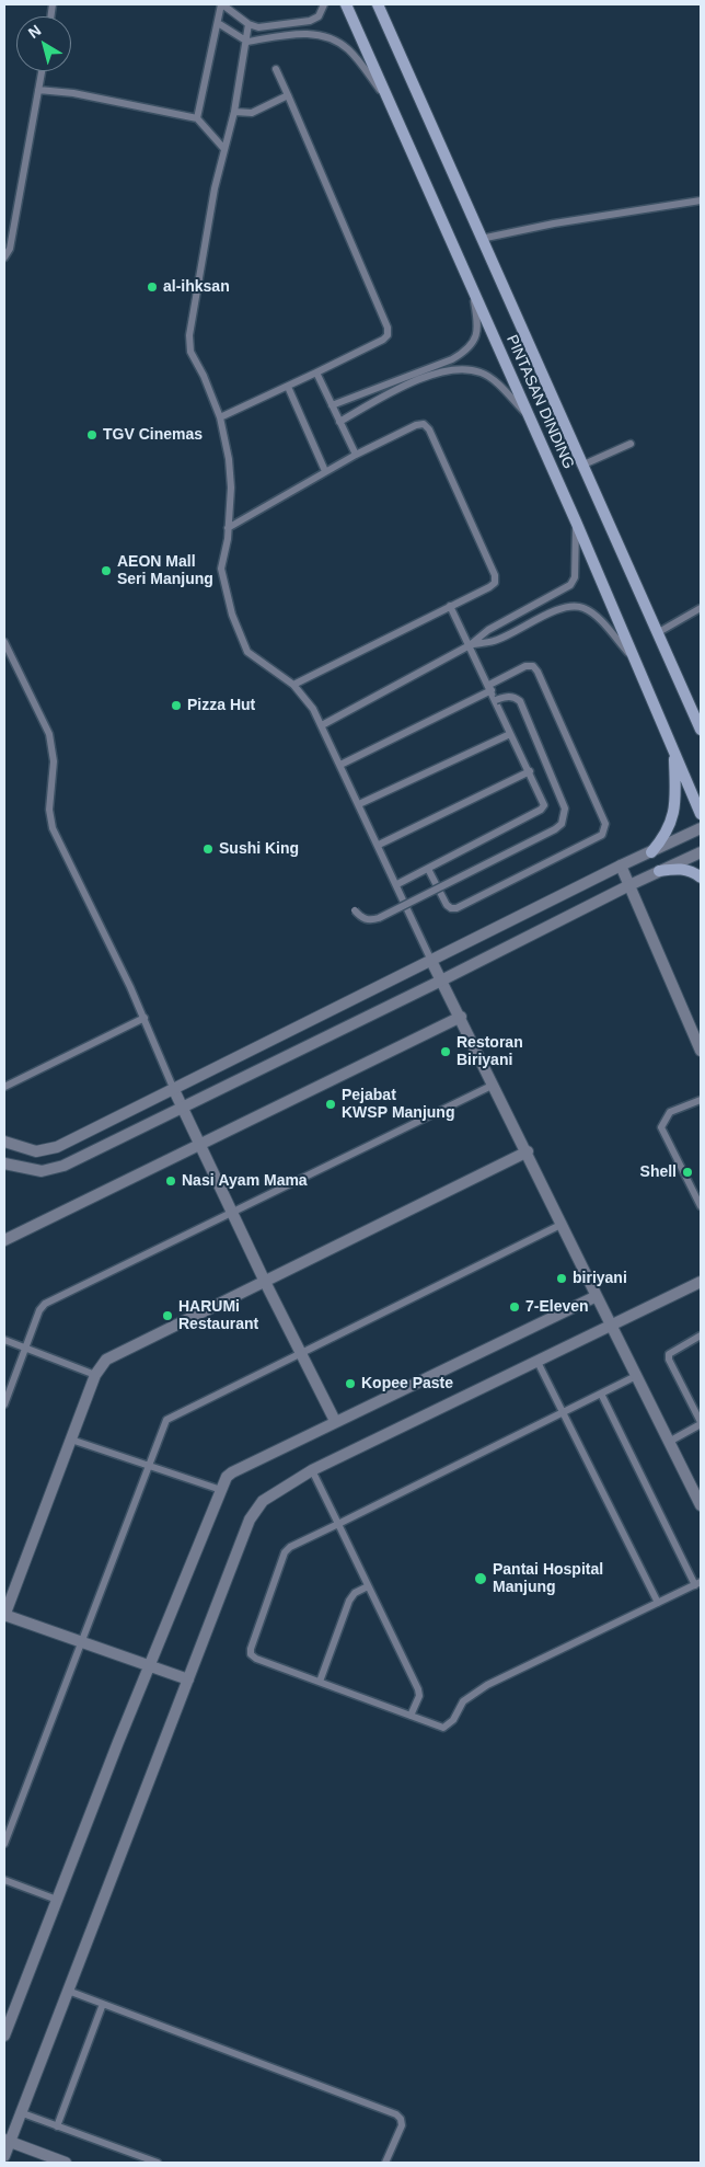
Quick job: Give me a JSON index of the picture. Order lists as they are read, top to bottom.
{
  "streets": {
    "main road": ["PINTASAN DINDING"]
  },
  "places": [
    "al-ihksan",
    "TGV Cinemas",
    "AEON Mall Seri Manjung",
    "Pizza Hut",
    "Sushi King",
    "Restoran Biriyani",
    "Pejabat KWSP Manjung",
    "Shell",
    "Nasi Ayam Mama",
    "biriyani",
    "7-Eleven",
    "HARUMi Restaurant",
    "Kopee Paste",
    "Pantai Hospital Manjung"
  ],
  "north": "top left"
}
